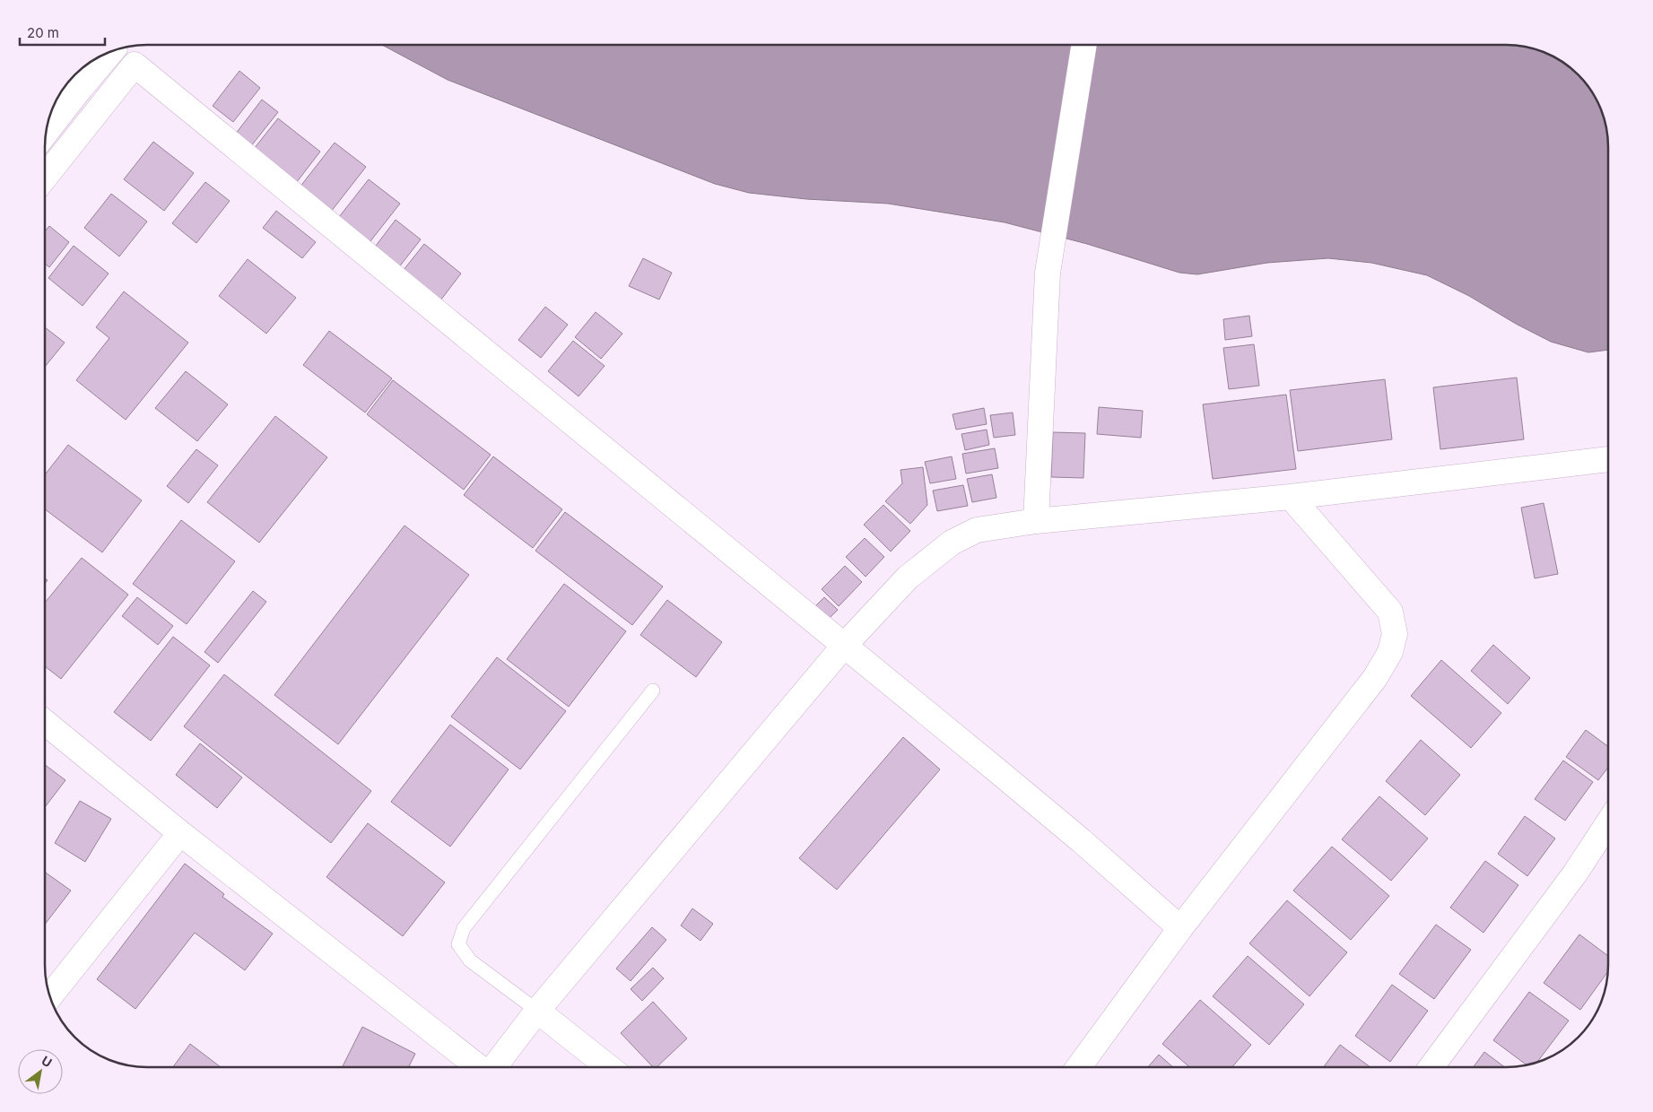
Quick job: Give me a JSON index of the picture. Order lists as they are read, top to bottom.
{
  "scale_bar": "20 m",
  "north": "top right"
}
